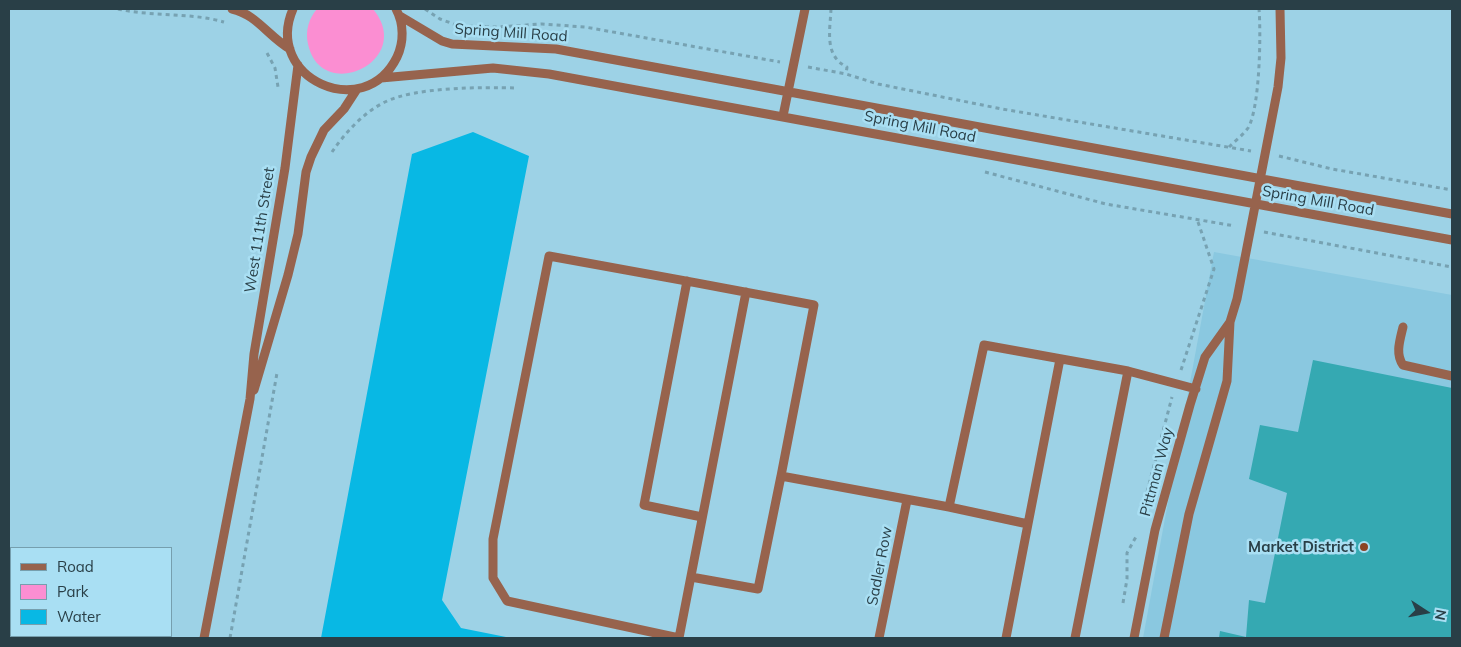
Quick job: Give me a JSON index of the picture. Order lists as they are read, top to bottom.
{
  "streets": {
    "street": [
      "Spring Mill Road",
      "West 111th Street",
      "Pittman Way",
      "Sadler Row"
    ]
  },
  "crossings": [
    ["Spring Mill Road", "Pittman Way"]
  ],
  "places": ["Market District"],
  "legend": ["Road", "Park", "Water"],
  "north": "right"
}
